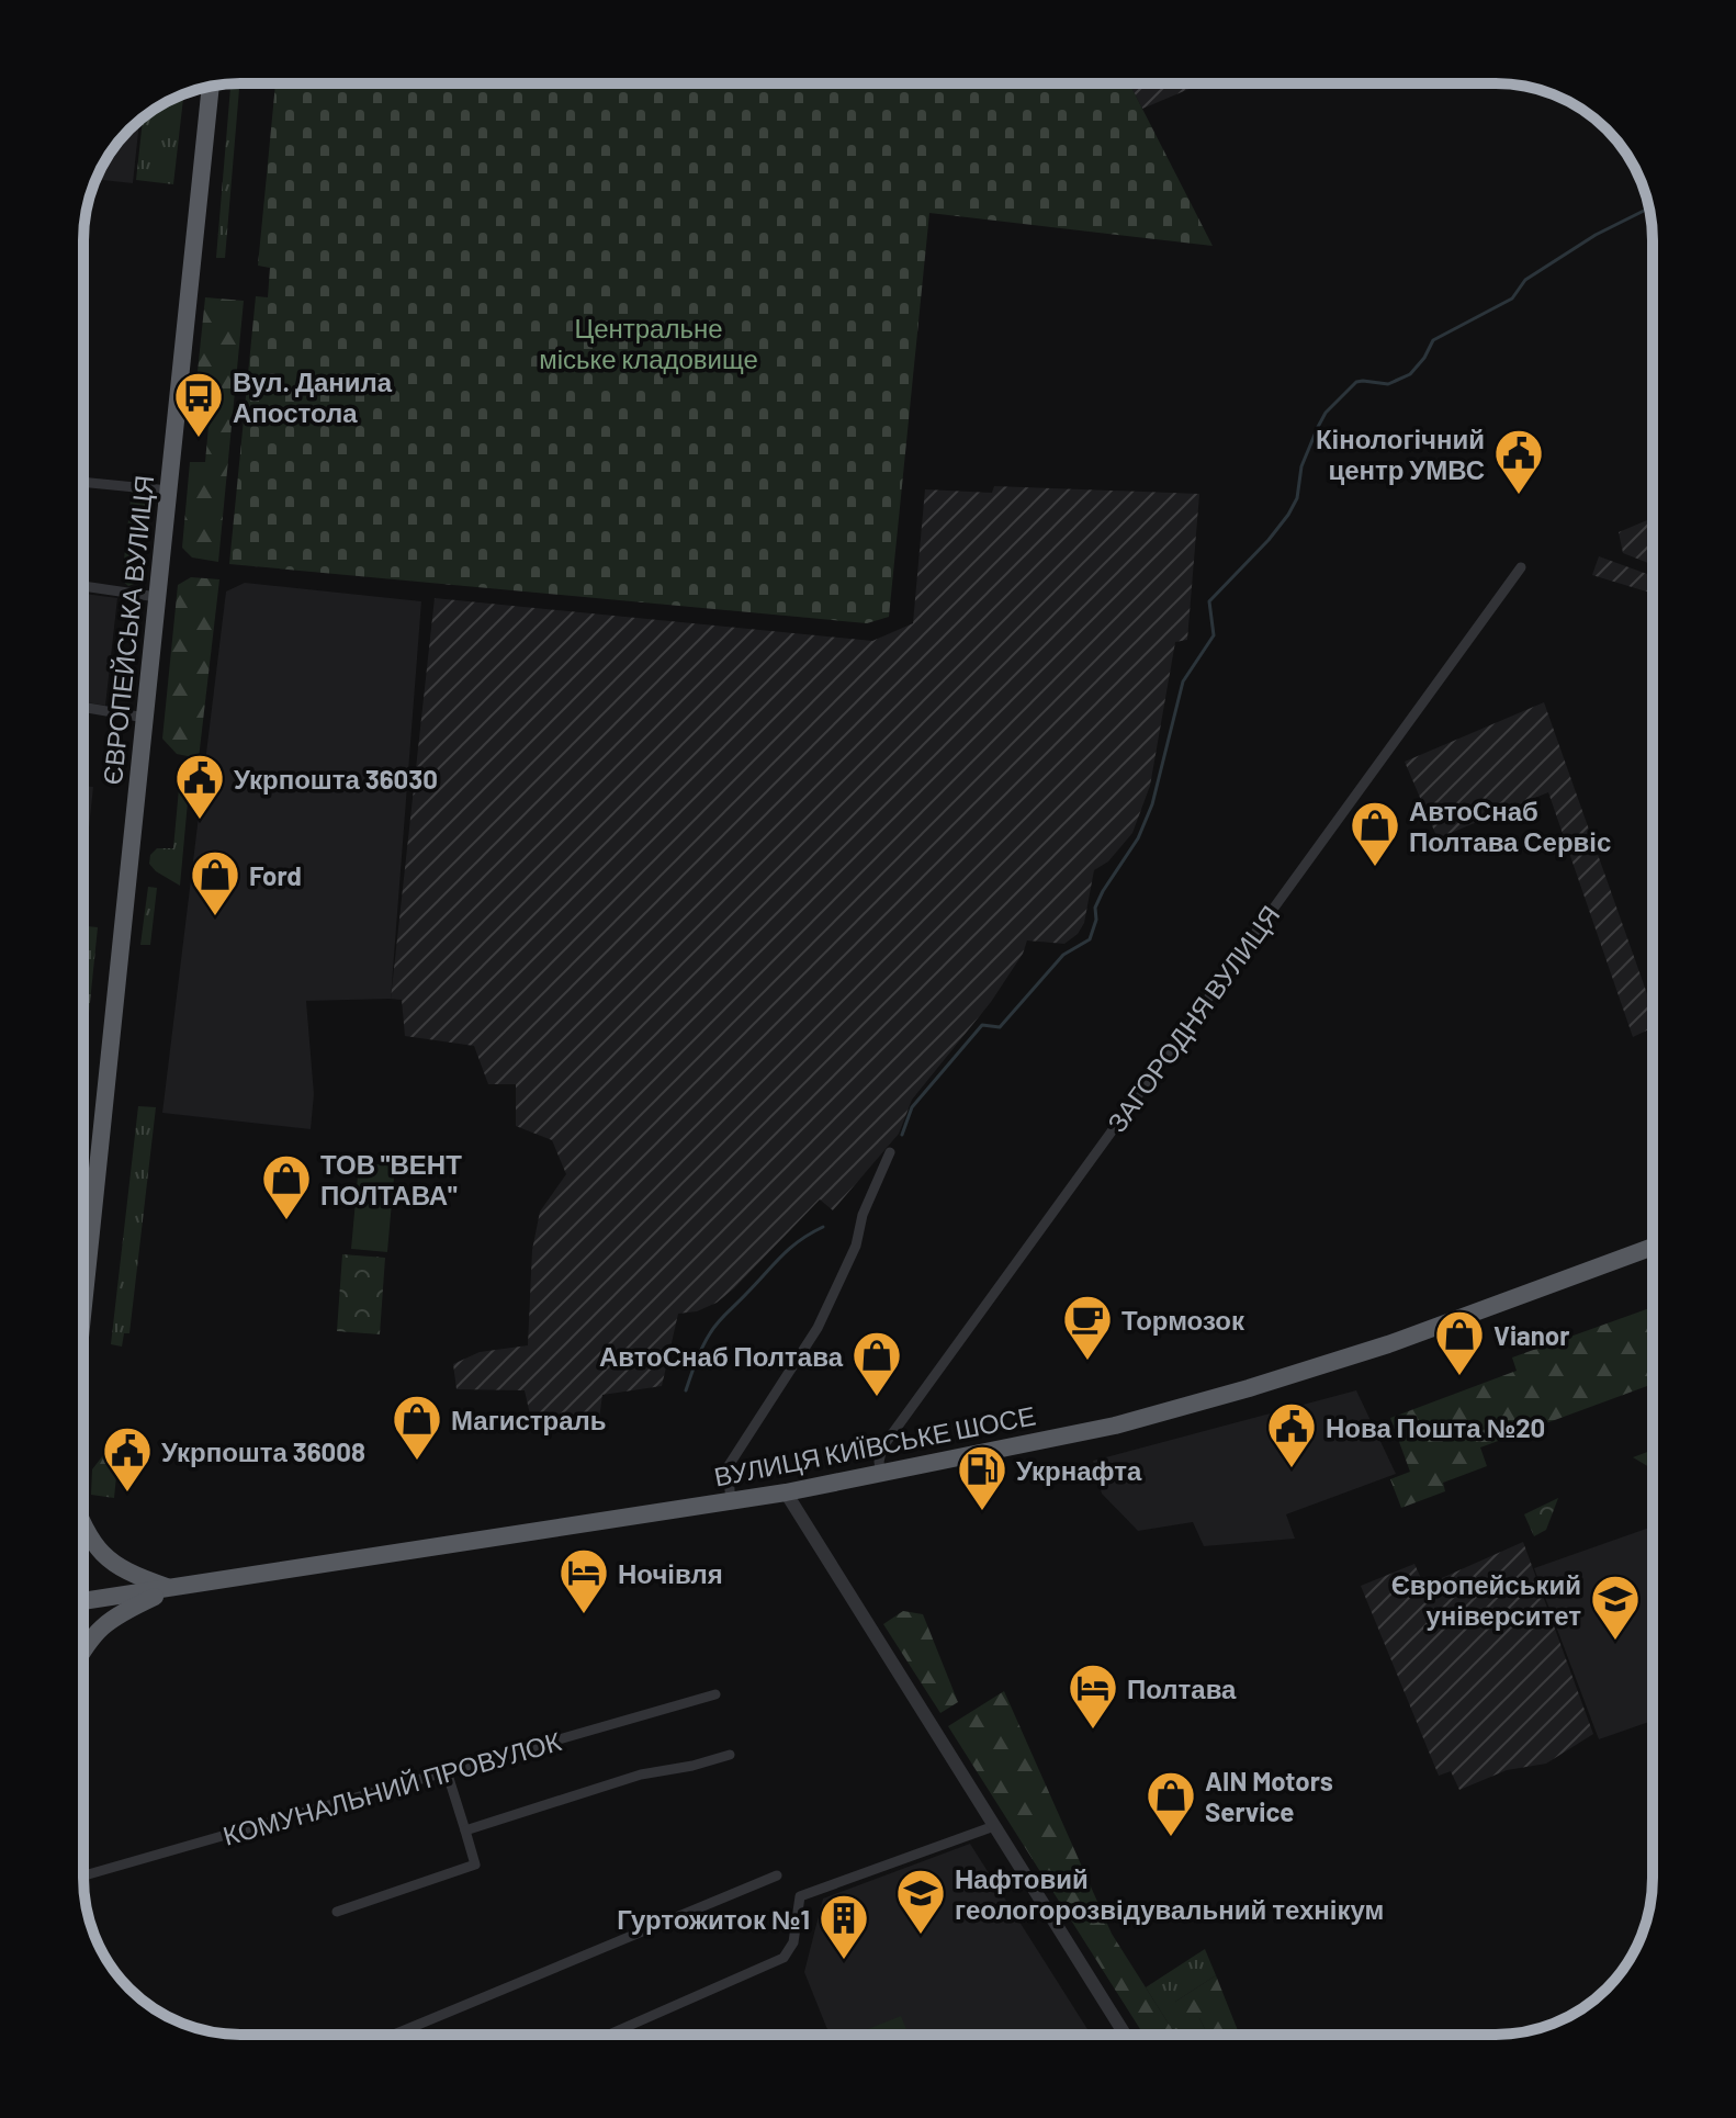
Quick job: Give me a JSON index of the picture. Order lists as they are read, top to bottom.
{
  "streets": {
    "highway": ["ЄВРОПЕЙСЬКА ВУЛИЦЯ", "ВУЛИЦЯ КИЇВСЬКЕ ШОСЕ"],
    "street": ["ЗАГОРОДНЯ ВУЛИЦЯ", "КОМУНАЛЬНИЙ ПРОВУЛОК"]
  },
  "crossings": [
    ["ЗАГОРОДНЯ ВУЛИЦЯ", "ВУЛИЦЯ КИЇВСЬКЕ ШОСЕ"]
  ],
  "parks": ["Центральне міське кладовище"],
  "places": {
    "bus stop": ["Вул. Данила Апостола"],
    "public building": [
      "Кінологічний центр УМВС",
      "Укрпошта 36030",
      "Нова Пошта №20",
      "Укрпошта 36008"
    ],
    "shop": [
      "АвтоСнаб Полтава Сервіс",
      "Ford",
      "ТОВ \"ВЕНТ ПОЛТАВА\"",
      "Vianor",
      "АвтоСнаб Полтава",
      "Магистраль",
      "AIN Motors Service"
    ],
    "cafe": ["Тормозок"],
    "fuel station": ["Укрнафта"],
    "hotel": ["Ночівля", "Полтава"],
    "school or university": ["Європейський університет", "Нафтовий геологорозвідувальний технікум"],
    "building": ["Гуртожиток №1"]
  }
}
